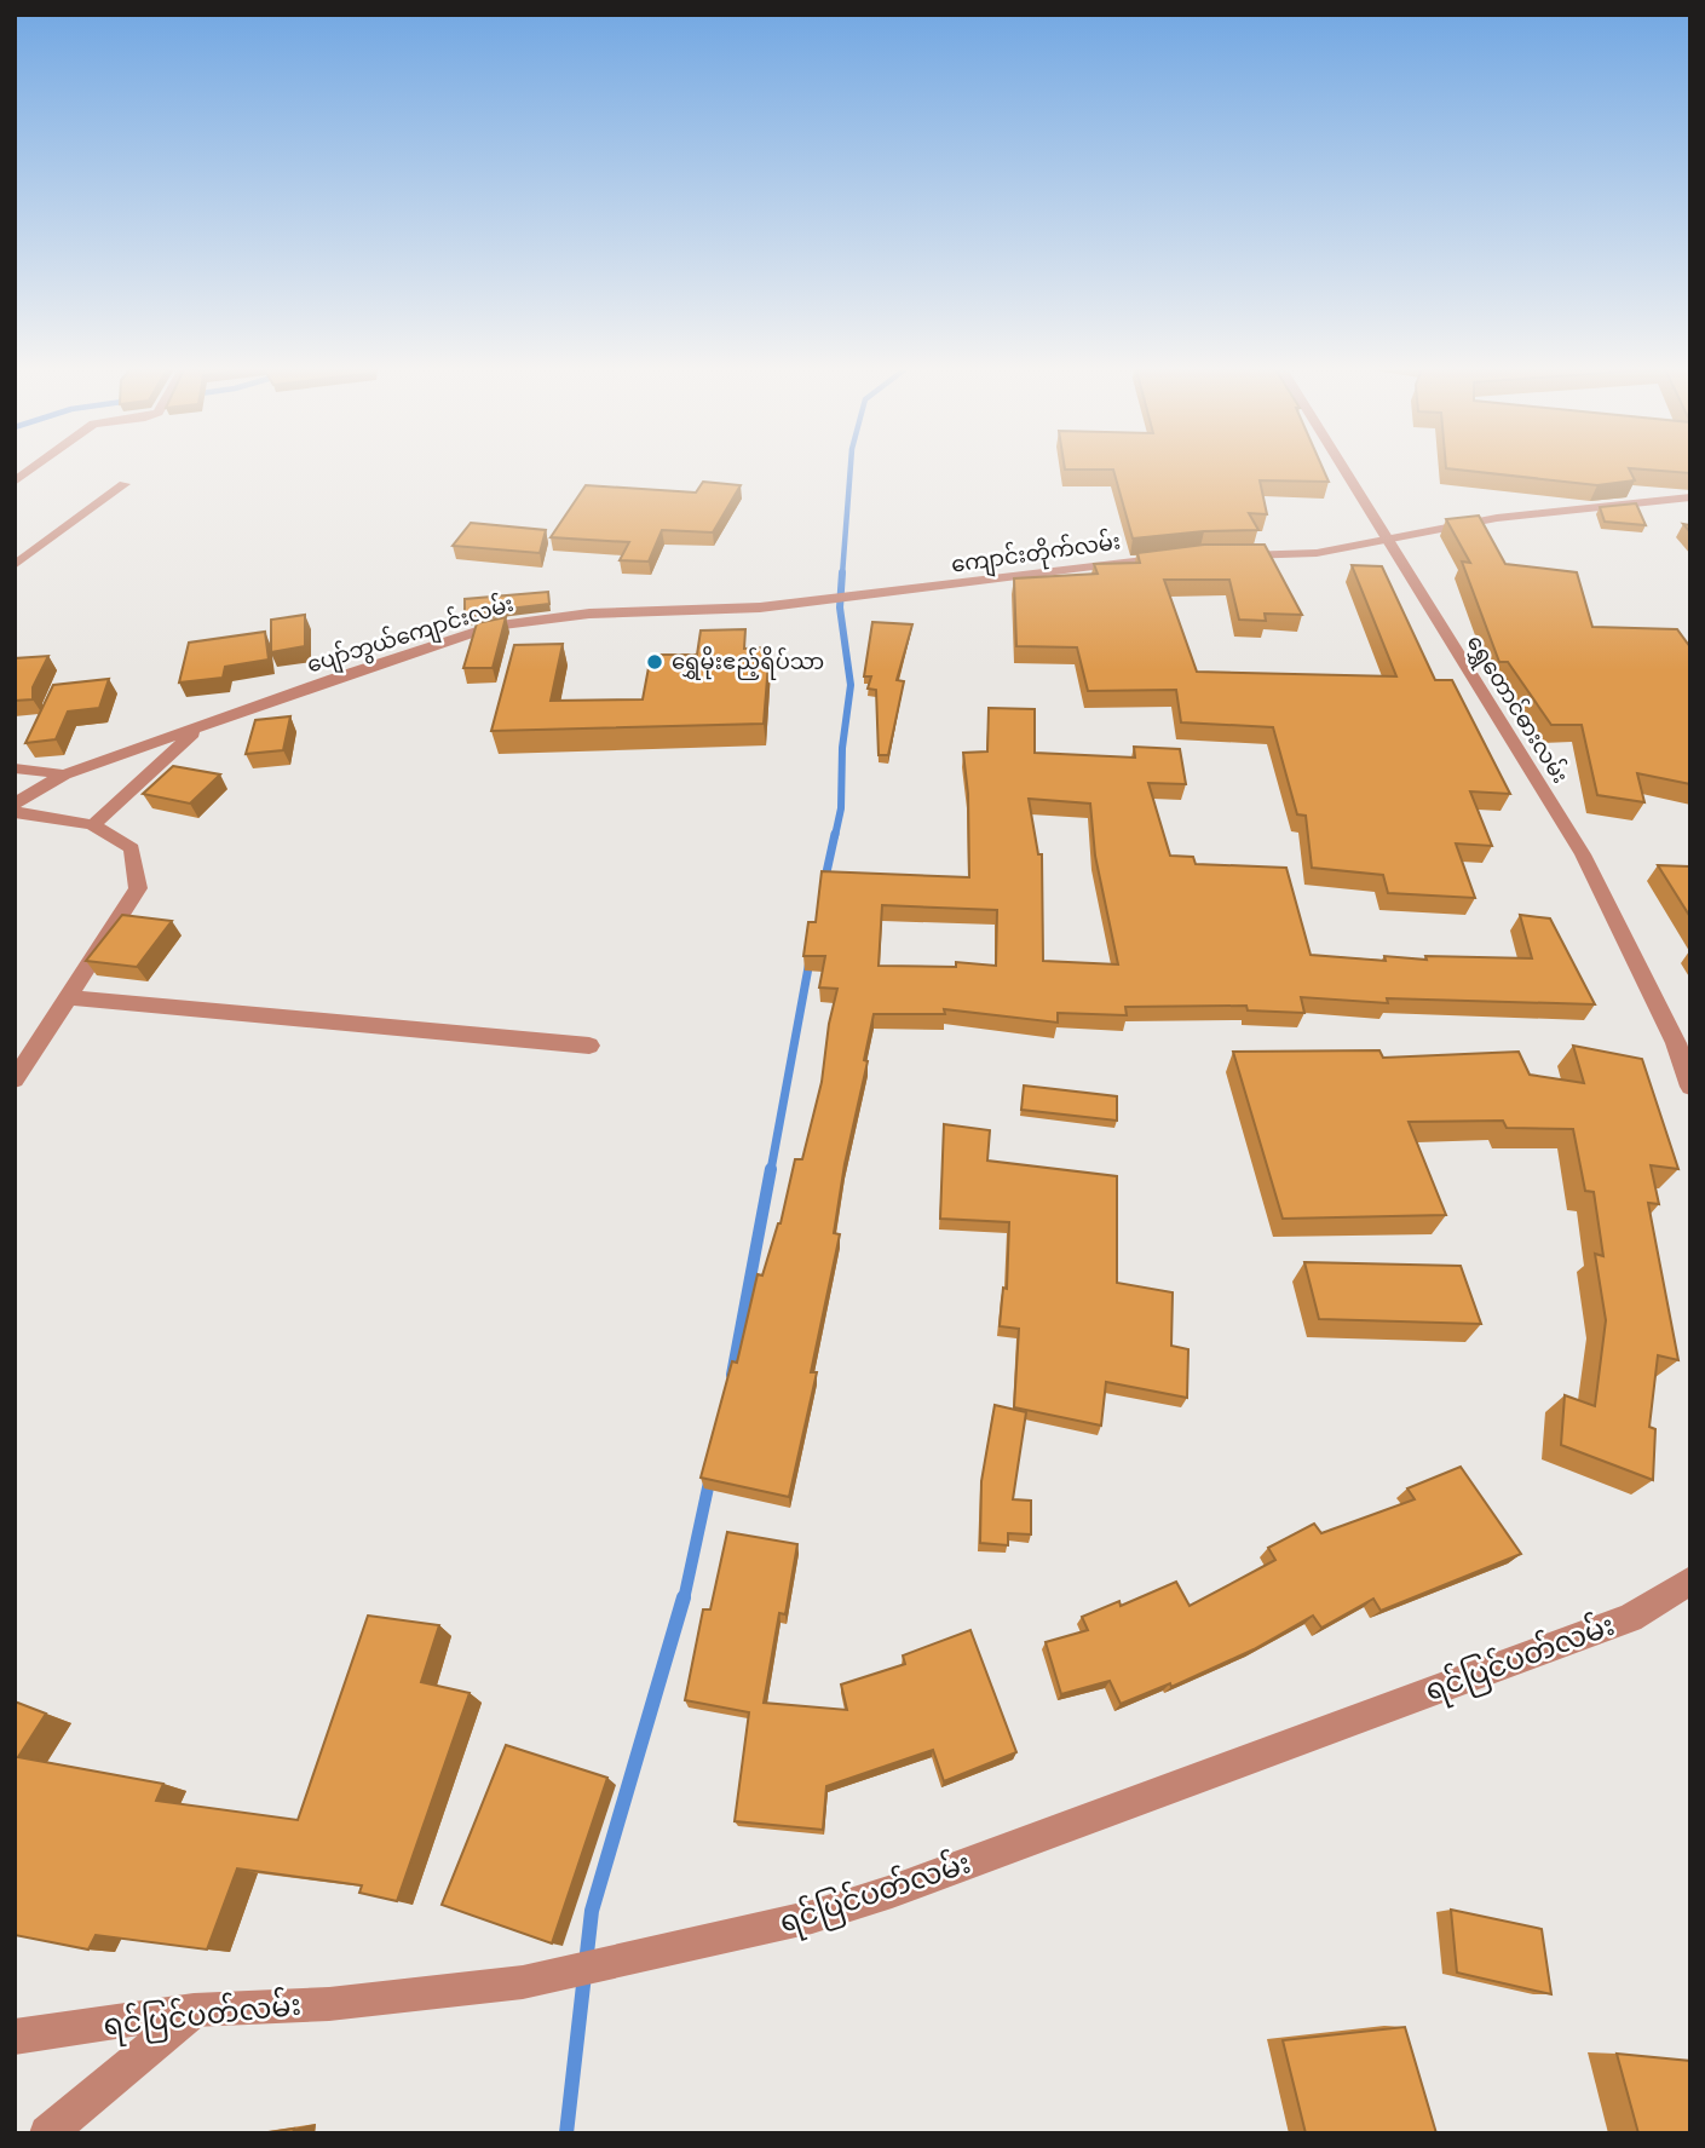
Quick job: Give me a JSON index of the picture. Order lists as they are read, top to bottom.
{
  "streets": {
    "street": [
      "ကျောင်းတိုက်လမ်း",
      "ပျော်ဘွယ်ကျောင်းလမ်း",
      "ရွှေတောင်ဓားလမ်း",
      "ရင်ပြင်ပတ်လမ်း"
    ]
  },
  "crossings": [
    ["ကျောင်းတိုက်လမ်း", "ပျော်ဘွယ်ကျောင်းလမ်း"]
  ],
  "places": ["ရွှေမိုးဧည့်ရိပ်သာ"]
}
